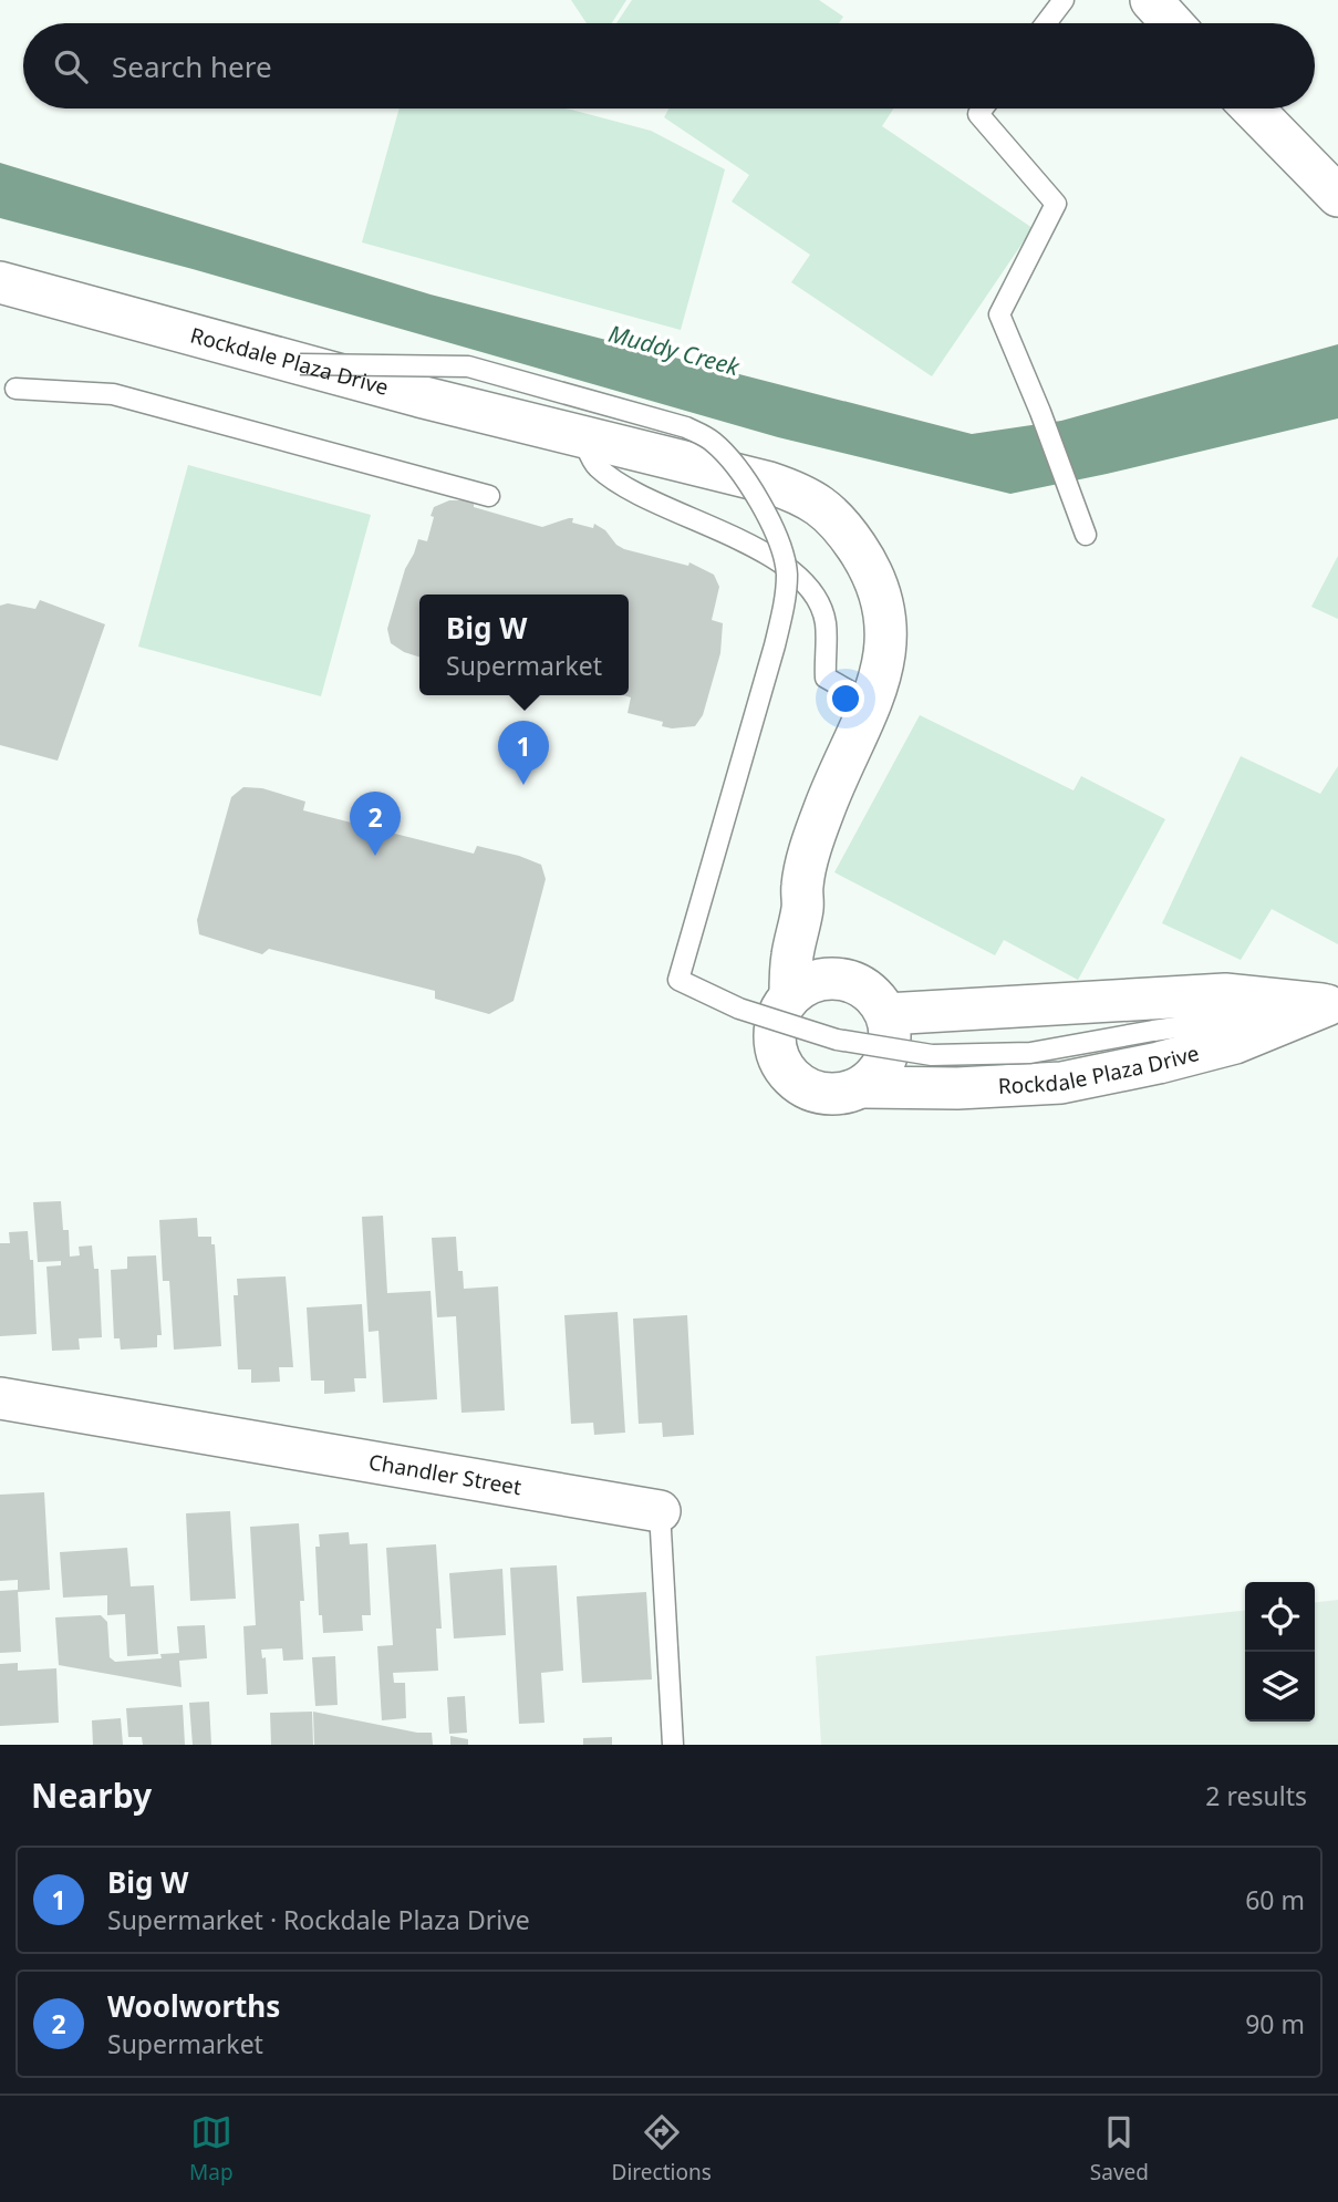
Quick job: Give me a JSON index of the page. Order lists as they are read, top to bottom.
{
  "streets": {
    "street": ["Rockdale Plaza Drive", "Chandler Street"]
  },
  "water": ["Muddy Creek"],
  "page": {
    "search": "Search here",
    "popup": ["Big W", "Supermarket"],
    "pins": ["1", "2"],
    "heading": ["Nearby", "2 results"],
    "list": [
      {
        "mark": "1",
        "name": "Big W",
        "note": "Supermarket · Rockdale Plaza Drive",
        "value": "60 m"
      },
      {
        "mark": "2",
        "name": "Woolworths",
        "note": "Supermarket",
        "value": "90 m"
      }
    ],
    "nav": ["Map", "Directions", "Saved"]
  }
}
